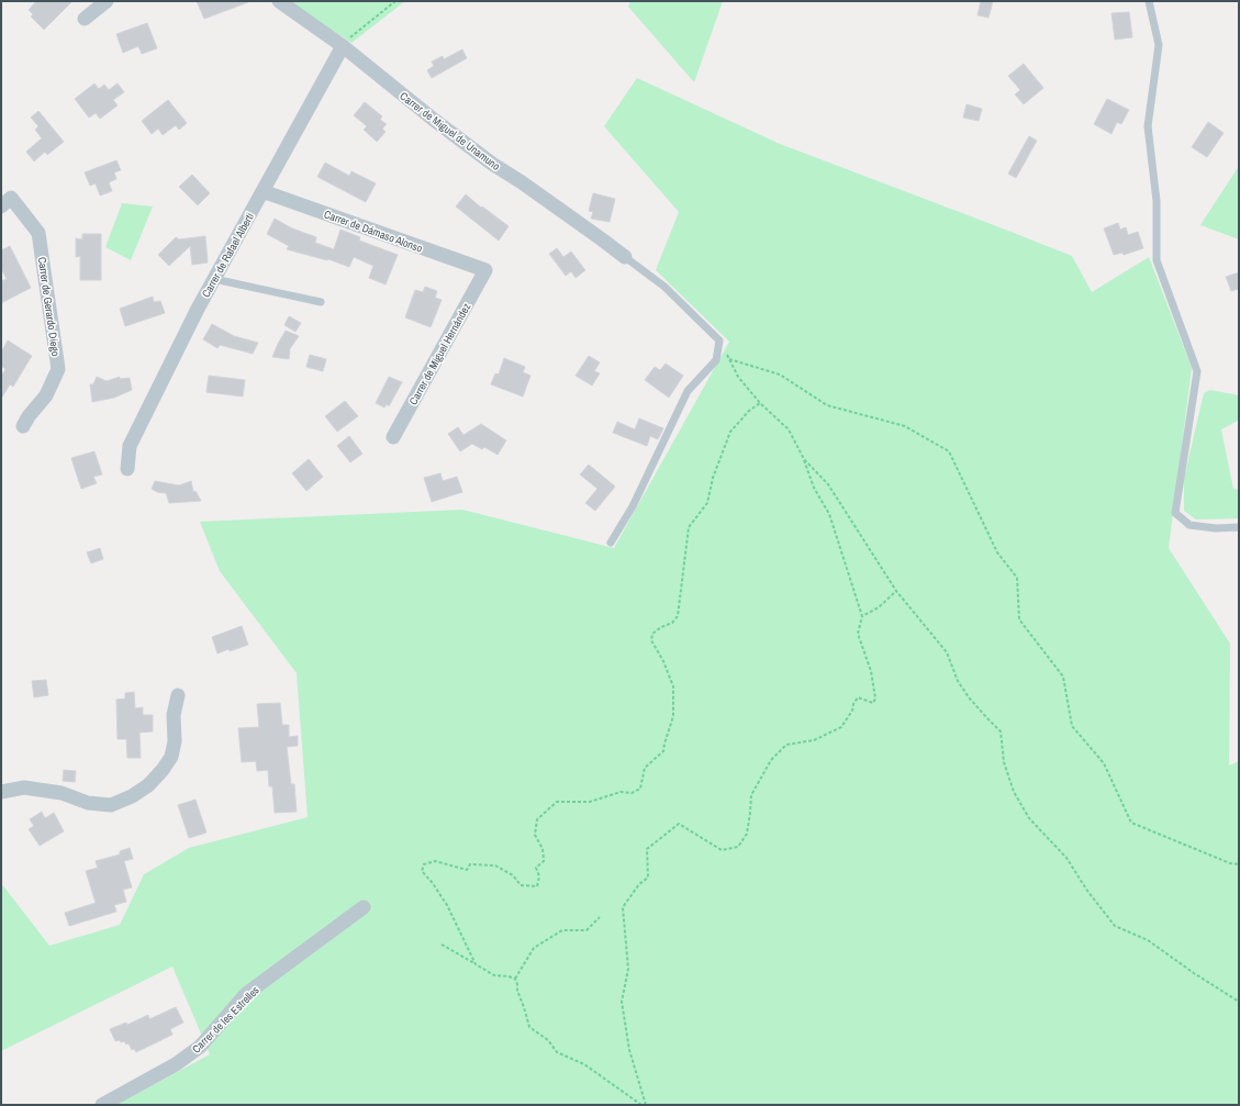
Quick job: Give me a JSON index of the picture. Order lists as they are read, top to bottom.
{
  "streets": {
    "street": [
      "Carrer de Miguel de Unamuno",
      "Carrer de Dámaso Alonso",
      "Carrer de Rafael Alberti",
      "Carrer de Gerardo Diego",
      "Carrer de Miguel Hernández",
      "Carrer de les Estrelles"
    ]
  },
  "crossings": [
    ["Carrer de Miguel de Unamuno", "Carrer de Rafael Alberti"],
    ["Carrer de Dámaso Alonso", "Carrer de Rafael Alberti"],
    ["Carrer de Dámaso Alonso", "Carrer de Miguel Hernández"]
  ]
}
